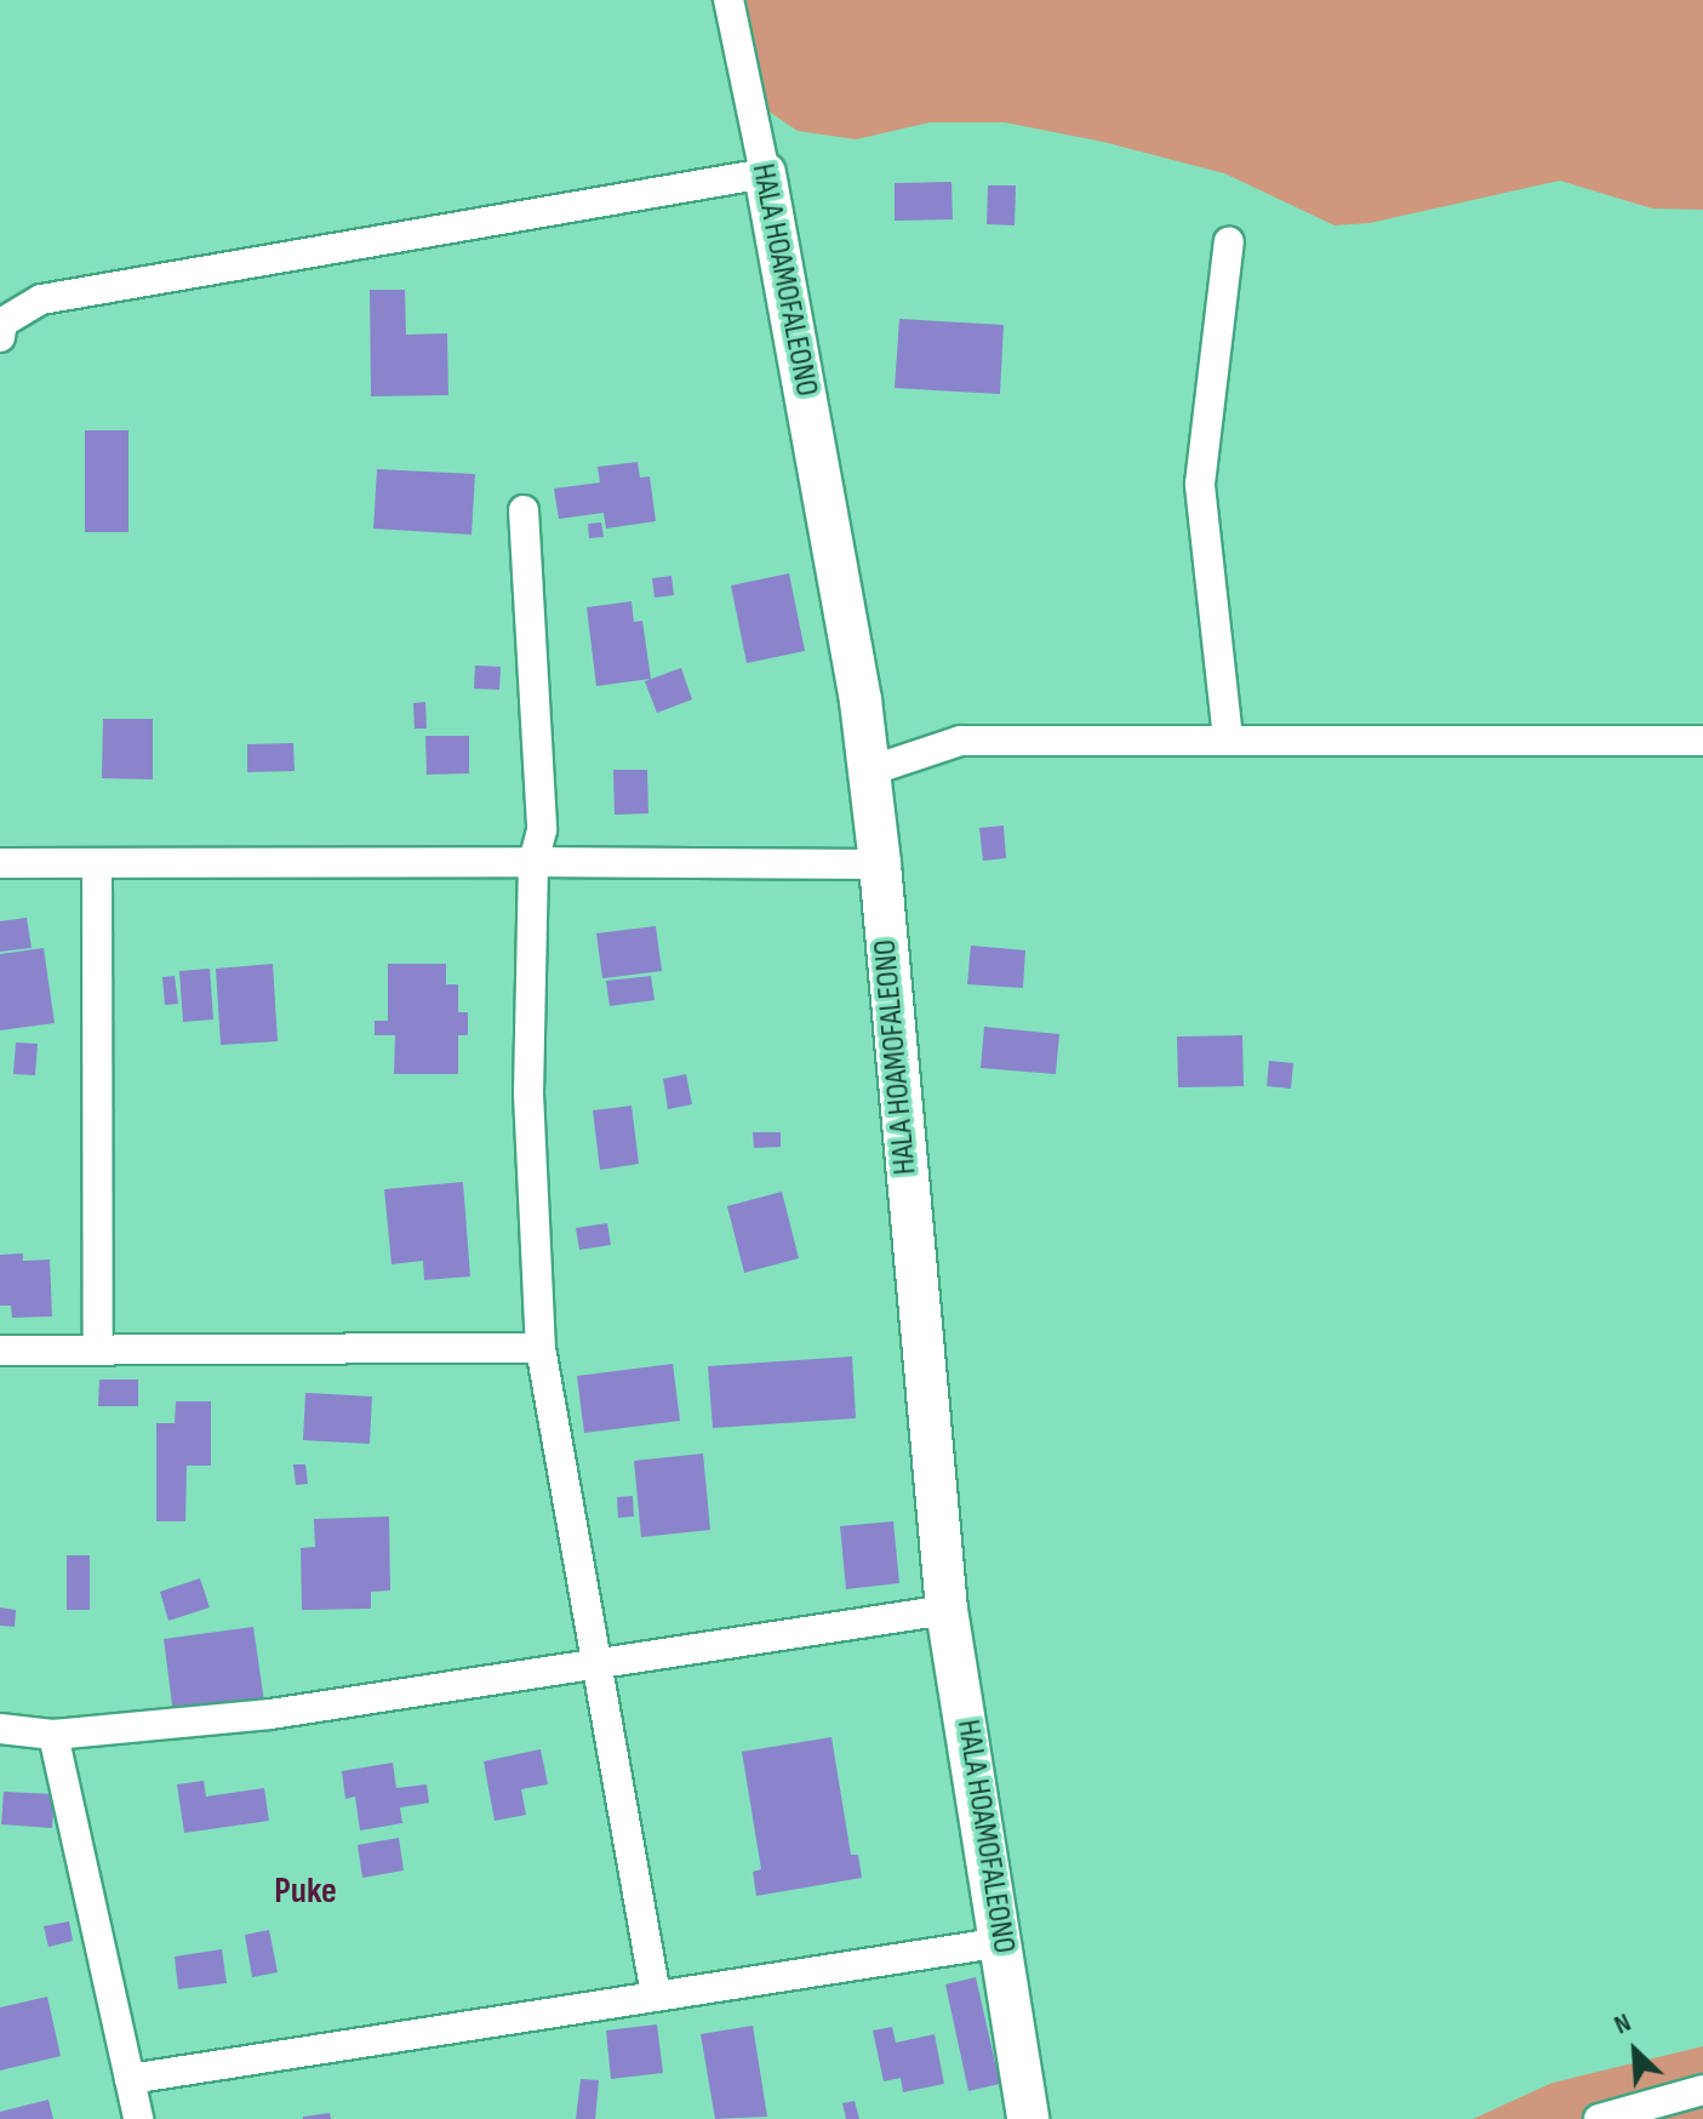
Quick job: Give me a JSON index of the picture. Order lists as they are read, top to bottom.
{
  "streets": {
    "street": ["HALA HOAMOFALEONO"]
  },
  "districts": ["Puke"],
  "north": "top left"
}
